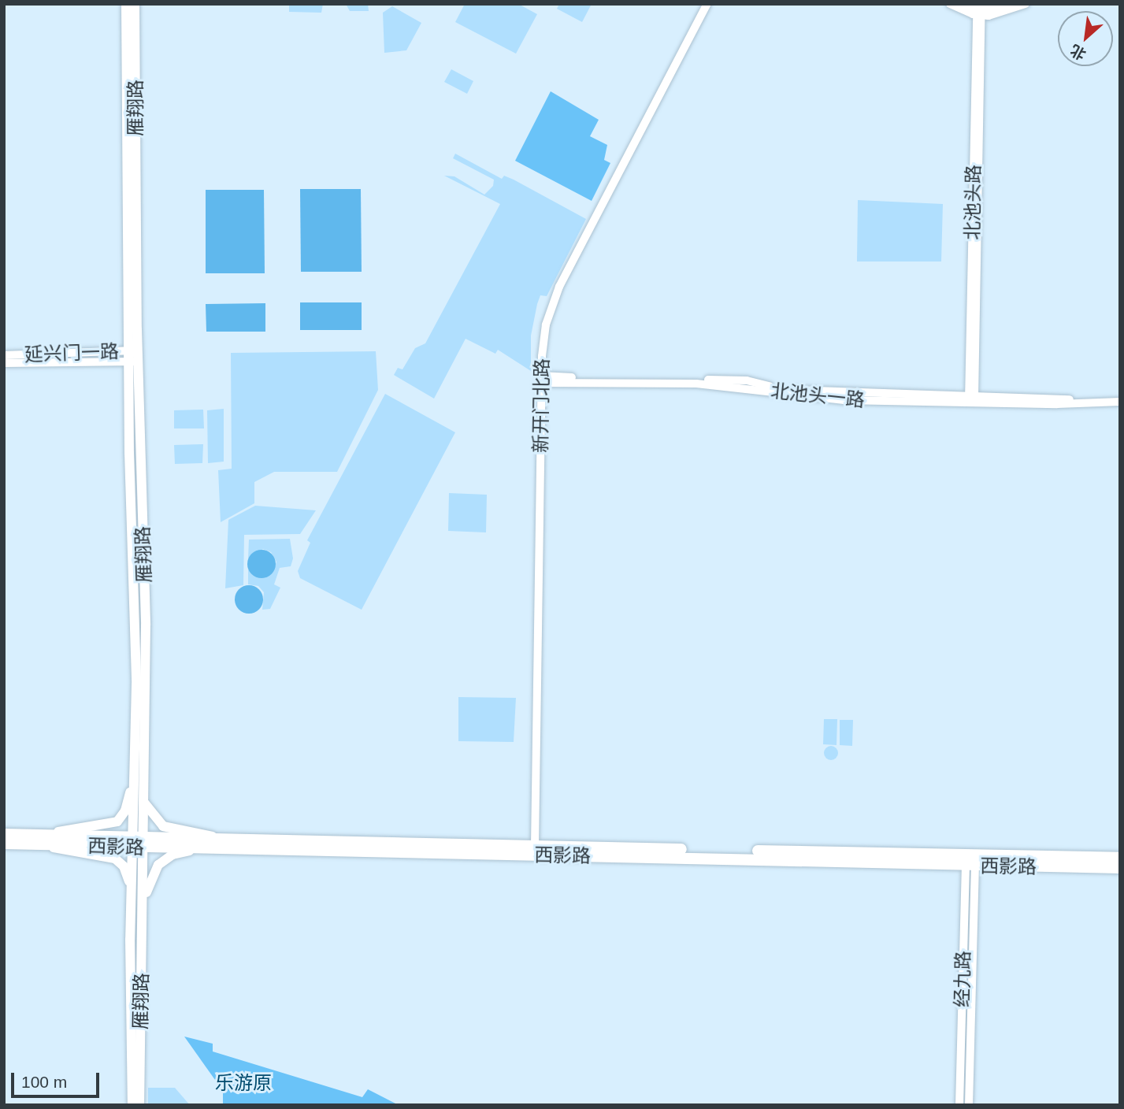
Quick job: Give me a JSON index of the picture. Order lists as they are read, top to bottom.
{
  "streets": {
    "main road": ["雁翔路", "西影路"],
    "street": [
      "北池头路",
      "延兴门一路",
      "北池头一路",
      "新开门北路",
      "经九路"
    ]
  },
  "crossings": [
    ["雁翔路", "延兴门一路"],
    ["雁翔路", "西影路"],
    ["北池头路", "北池头一路"],
    ["北池头一路", "新开门北路"],
    ["新开门北路", "西影路"],
    ["西影路", "经九路"]
  ],
  "parks": ["乐游原"],
  "scale_bar": "100 m",
  "north": "bottom left"
}
